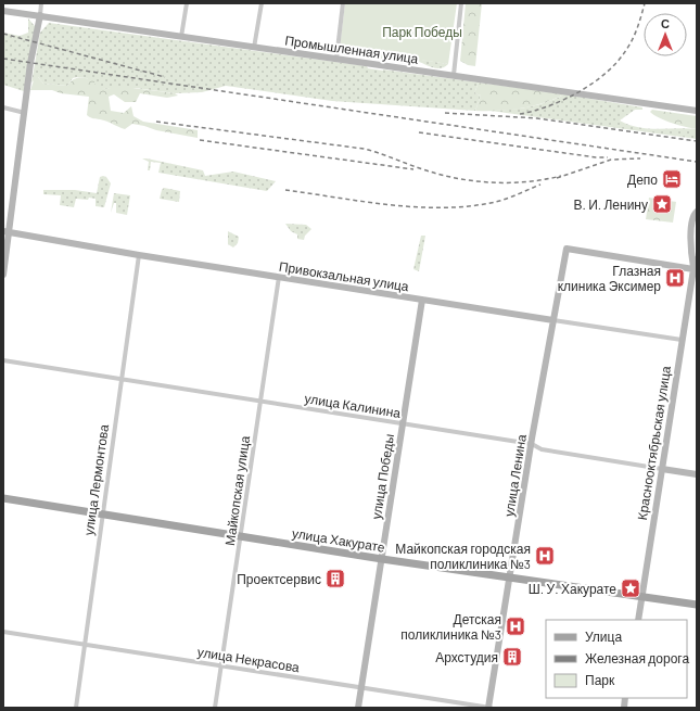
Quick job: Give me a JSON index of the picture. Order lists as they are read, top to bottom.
{
  "streets": {
    "main road": ["улица Хакурате"],
    "street": [
      "Промышленная улица",
      "Привокзальная улица",
      "улица Калинина",
      "Краснооктябрьская улица",
      "улица Ленина",
      "улица Победы",
      "улица Лермонтова",
      "Майкопская улица",
      "улица Некрасова"
    ]
  },
  "crossings": [
    ["Привокзальная улица", "Краснооктябрьская улица"],
    ["Привокзальная улица", "улица Ленина"],
    ["Привокзальная улица", "улица Победы"],
    ["Привокзальная улица", "улица Лермонтова"],
    ["Привокзальная улица", "Майкопская улица"],
    ["улица Калинина", "Краснооктябрьская улица"],
    ["улица Калинина", "улица Ленина"],
    ["улица Калинина", "улица Победы"],
    ["улица Калинина", "улица Лермонтова"],
    ["улица Калинина", "Майкопская улица"],
    ["Краснооктябрьская улица", "улица Ленина"],
    ["Краснооктябрьская улица", "улица Хакурате"],
    ["улица Ленина", "улица Хакурате"],
    ["улица Ленина", "улица Некрасова"],
    ["улица Победы", "улица Хакурате"],
    ["улица Победы", "улица Некрасова"],
    ["улица Лермонтова", "улица Хакурате"],
    ["улица Лермонтова", "улица Некрасова"],
    ["Майкопская улица", "улица Хакурате"],
    ["Майкопская улица", "улица Некрасова"]
  ],
  "parks": ["Парк Победы"],
  "places": {
    "hotel": ["Депо"],
    "place": ["В. И. Ленину", "Ш. У. Хакурате"],
    "hospital": ["Глазная клиника Эксимер", "Майкопская городская поликлиника №3", "Детская поликлиника №3"],
    "building": ["Проектсервис", "Архстудия"]
  },
  "legend": ["Улица", "Железная дорога", "Парк"],
  "north": "top"
}
